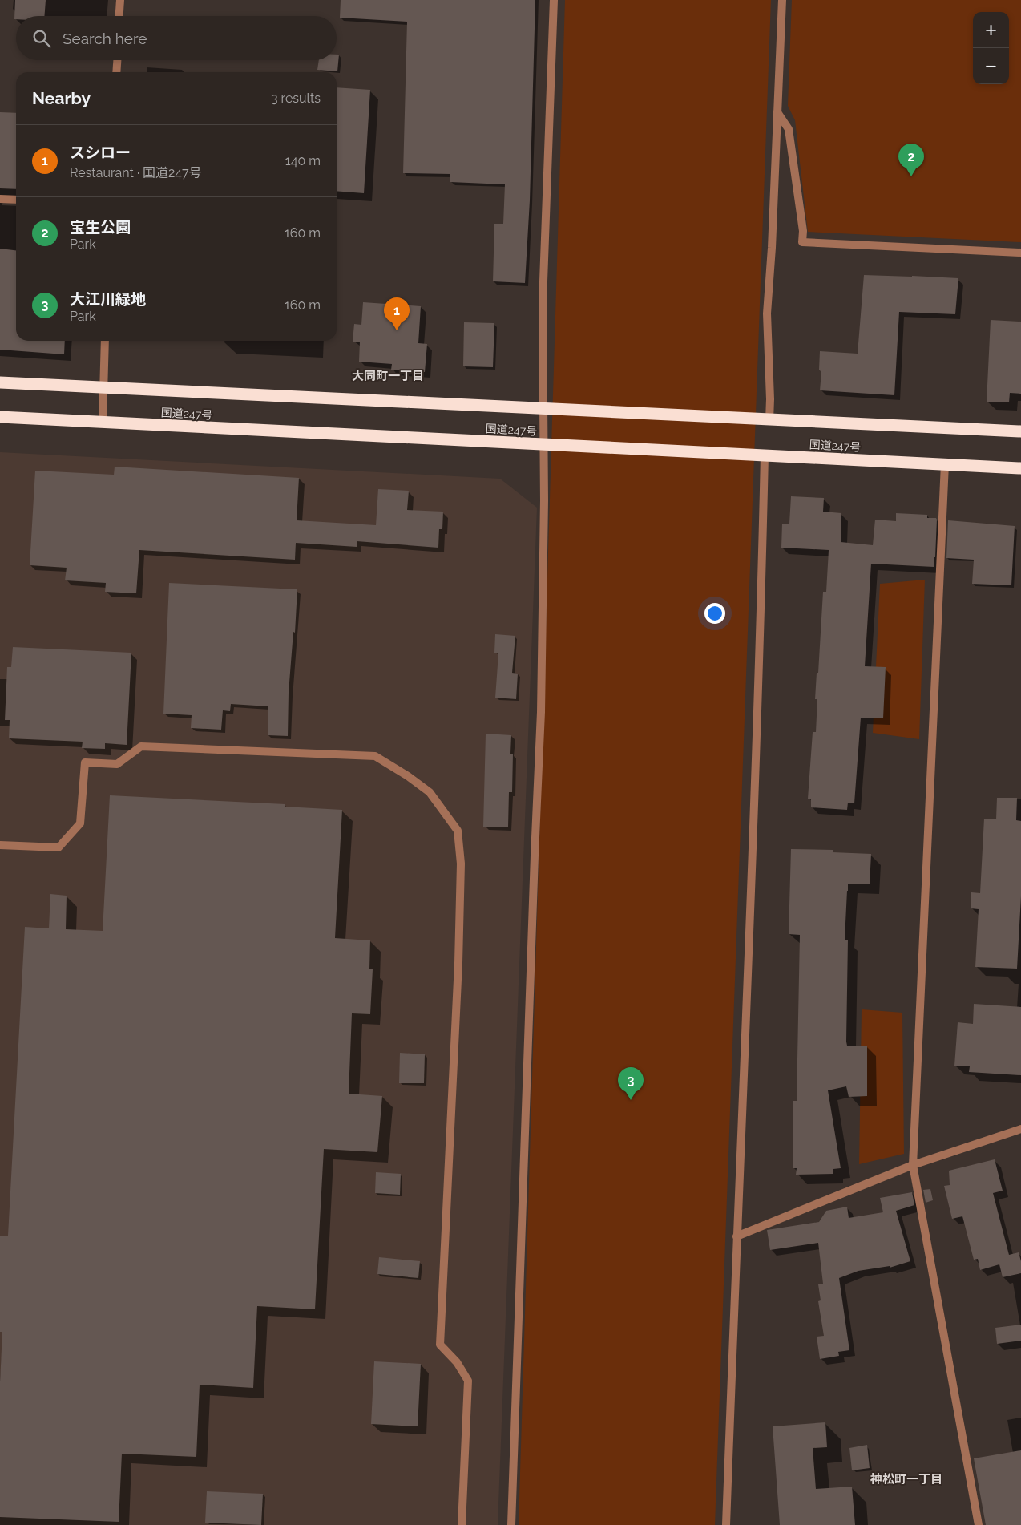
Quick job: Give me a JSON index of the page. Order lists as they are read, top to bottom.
{
  "streets": {
    "highway": ["国道247号"]
  },
  "districts": ["大同町一丁目", "神松町一丁目"],
  "page": {
    "map_buttons": ["+", "−"],
    "search": "Search here",
    "heading": ["Nearby", "3 results"],
    "list": [
      {
        "mark": "1",
        "name": "スシロー",
        "note": "Restaurant · 国道247号",
        "value": "140 m"
      },
      {
        "mark": "2",
        "name": "宝生公園",
        "note": "Park",
        "value": "160 m"
      },
      {
        "mark": "3",
        "name": "大江川緑地",
        "note": "Park",
        "value": "160 m"
      }
    ],
    "pins": ["2", "1", "3"]
  }
}
